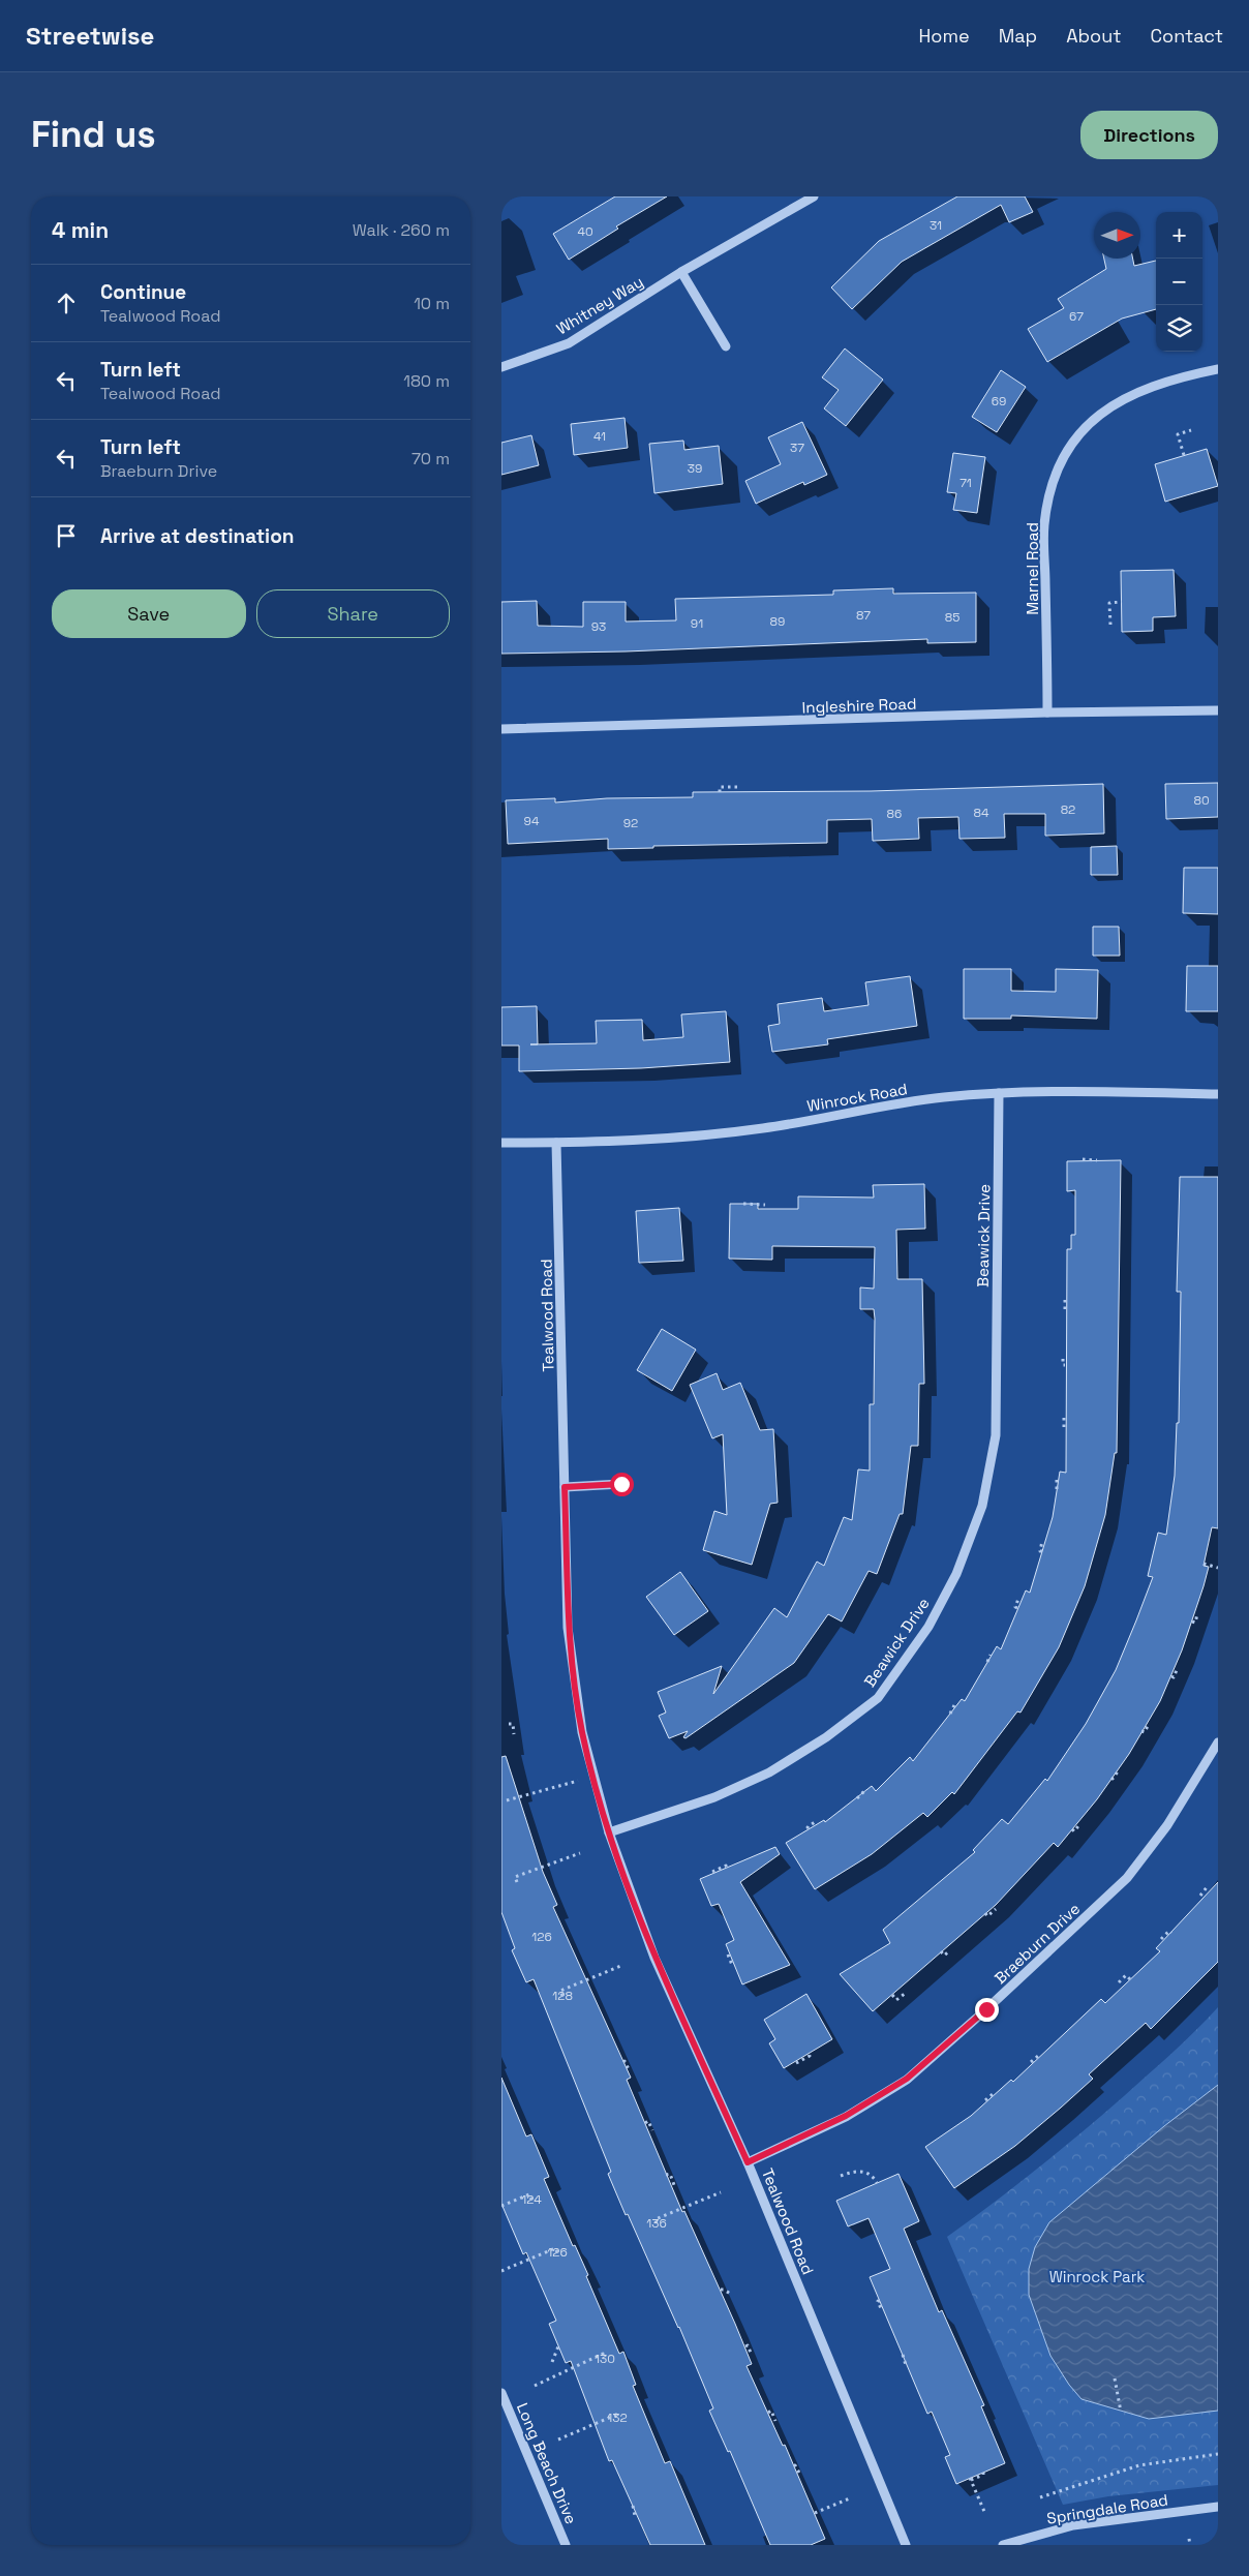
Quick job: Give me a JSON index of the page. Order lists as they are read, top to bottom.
{
  "streets": {
    "street": [
      "Whitney Way",
      "Marnel Road",
      "Ingleshire Road",
      "Winrock Road",
      "Beawick Drive",
      "Tealwood Road",
      "Braeburn Drive",
      "Long Beach Drive",
      "Springdale Road"
    ]
  },
  "crossings": [
    ["Marnel Road", "Ingleshire Road"],
    ["Winrock Road", "Beawick Drive"],
    ["Winrock Road", "Tealwood Road"],
    ["Beawick Drive", "Tealwood Road"],
    ["Tealwood Road", "Braeburn Drive"]
  ],
  "parks": ["Winrock Park"],
  "house_numbers": [
    "31",
    "40",
    "67",
    "69",
    "41",
    "37",
    "39",
    "71",
    "87",
    "85",
    "89",
    "91",
    "93",
    "80",
    "82",
    "84",
    "86",
    "94",
    "92",
    "126",
    "128",
    "124",
    "136",
    "126",
    "130",
    "132"
  ],
  "north": "right",
  "page": {
    "header": "Streetwise",
    "nav": [
      "Home",
      "Map",
      "About",
      "Contact"
    ],
    "buttons": [
      "Directions",
      ["Save", "Share"]
    ],
    "title": "Find us",
    "heading": ["4 min", "Walk · 260 m"],
    "map_buttons": ["+", "−"],
    "list": [
      ["Continue", "Tealwood Road", "10 m"],
      ["Turn left", "Tealwood Road", "180 m"],
      ["Turn left", "Braeburn Drive", "70 m"],
      "Arrive at destination"
    ]
  }
}
